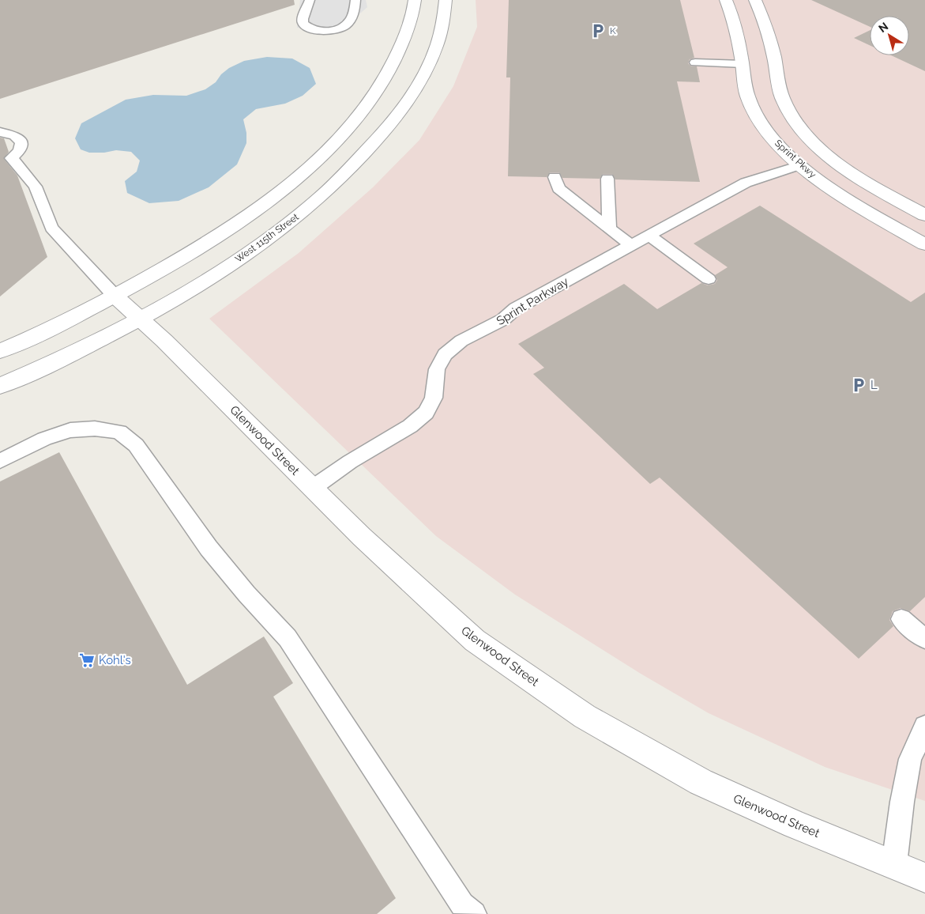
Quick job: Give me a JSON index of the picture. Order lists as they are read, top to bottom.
{
  "streets": {
    "street": ["Sprint Pkwy", "West 115th Street", "Glenwood Street"],
    "lane": ["Sprint Parkway"]
  },
  "crossings": [
    ["Sprint Pkwy", "Sprint Parkway"],
    ["West 115th Street", "Glenwood Street"],
    ["Sprint Parkway", "Glenwood Street"]
  ],
  "places": {
    "parking": ["K", "L"],
    "supermarket": ["Kohl's"]
  },
  "north": "top left"
}
